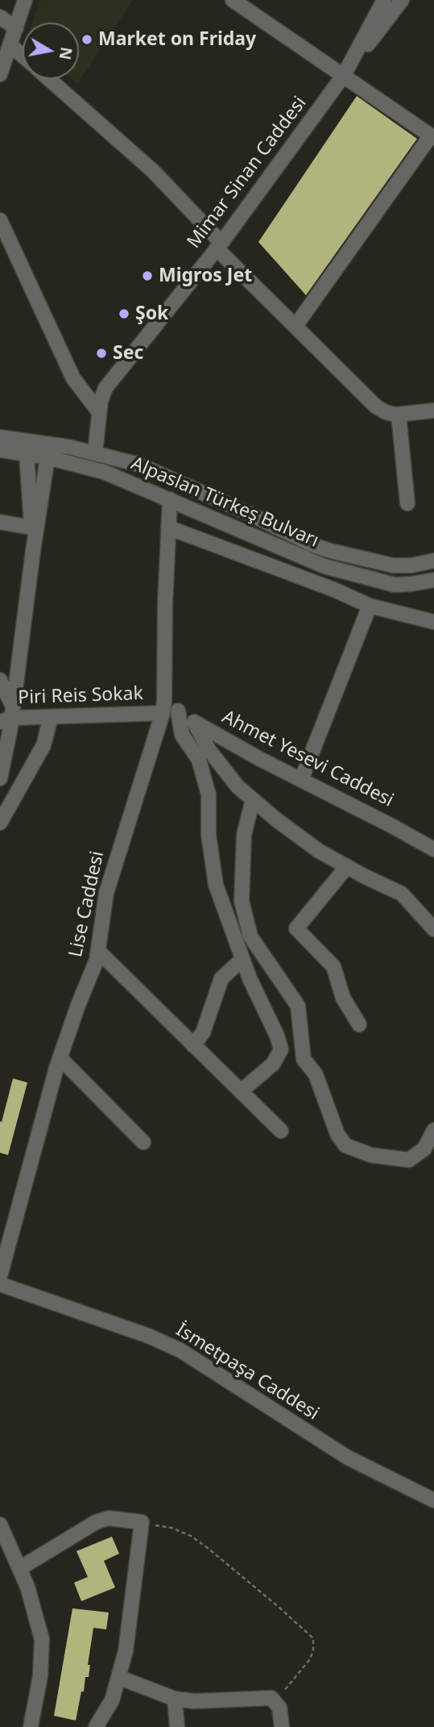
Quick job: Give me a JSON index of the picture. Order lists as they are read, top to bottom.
{
  "streets": {
    "street": [
      "Mimar Sinan Caddesi",
      "Alpaslan Türkeş Bulvarı",
      "Piri Reis Sokak",
      "Ahmet Yesevi Caddesi",
      "Lise Caddesi",
      "İsmetpaşa Caddesi"
    ]
  },
  "crossings": [
    ["Mimar Sinan Caddesi", "Alpaslan Türkeş Bulvarı"],
    ["Alpaslan Türkeş Bulvarı", "Lise Caddesi"],
    ["Piri Reis Sokak", "Ahmet Yesevi Caddesi"],
    ["Piri Reis Sokak", "Lise Caddesi"],
    ["Ahmet Yesevi Caddesi", "Lise Caddesi"]
  ],
  "places": [
    "Market on Friday",
    "Migros Jet",
    "Şok",
    "Sec"
  ],
  "north": "right"
}
